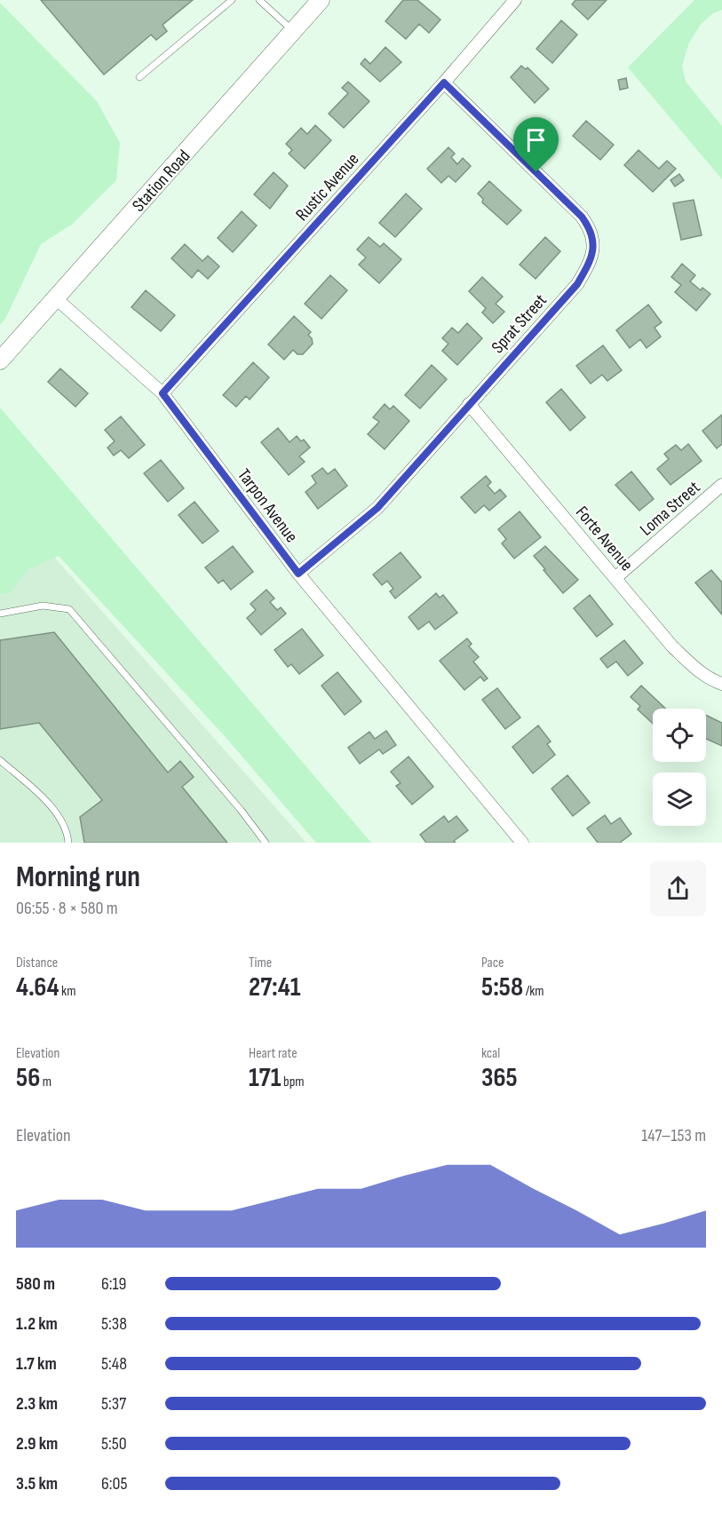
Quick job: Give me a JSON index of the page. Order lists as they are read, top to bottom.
{
  "streets": {
    "main road": ["Station Road"],
    "street": [
      "Rustic Avenue",
      "Sprat Street",
      "Tarpon Avenue",
      "Loma Street",
      "Forte Avenue"
    ]
  },
  "crossings": [
    ["Station Road", "Tarpon Avenue"],
    ["Rustic Avenue", "Sprat Street"],
    ["Rustic Avenue", "Tarpon Avenue"],
    ["Sprat Street", "Tarpon Avenue"],
    ["Sprat Street", "Forte Avenue"],
    ["Loma Street", "Forte Avenue"]
  ],
  "page": {
    "heading": ["Morning run", "06:55 · 8 × 580 m"],
    "stats": [
      ["Distance", "4.64 km"],
      ["Time", "27:41"],
      ["Pace", "5:58 /km"],
      ["Elevation", "56 m"],
      ["Heart rate", "171 bpm"],
      ["kcal", "365"]
    ],
    "chart": ["Elevation", "147–153 m"],
    "list": [
      {
        "name": "580 m",
        "note": "6:19"
      },
      {
        "name": "1.2 km",
        "note": "5:38"
      },
      {
        "name": "1.7 km",
        "note": "5:48"
      },
      {
        "name": "2.3 km",
        "note": "5:37"
      },
      {
        "name": "2.9 km",
        "note": "5:50"
      },
      {
        "name": "3.5 km",
        "note": "6:05"
      }
    ]
  }
}
